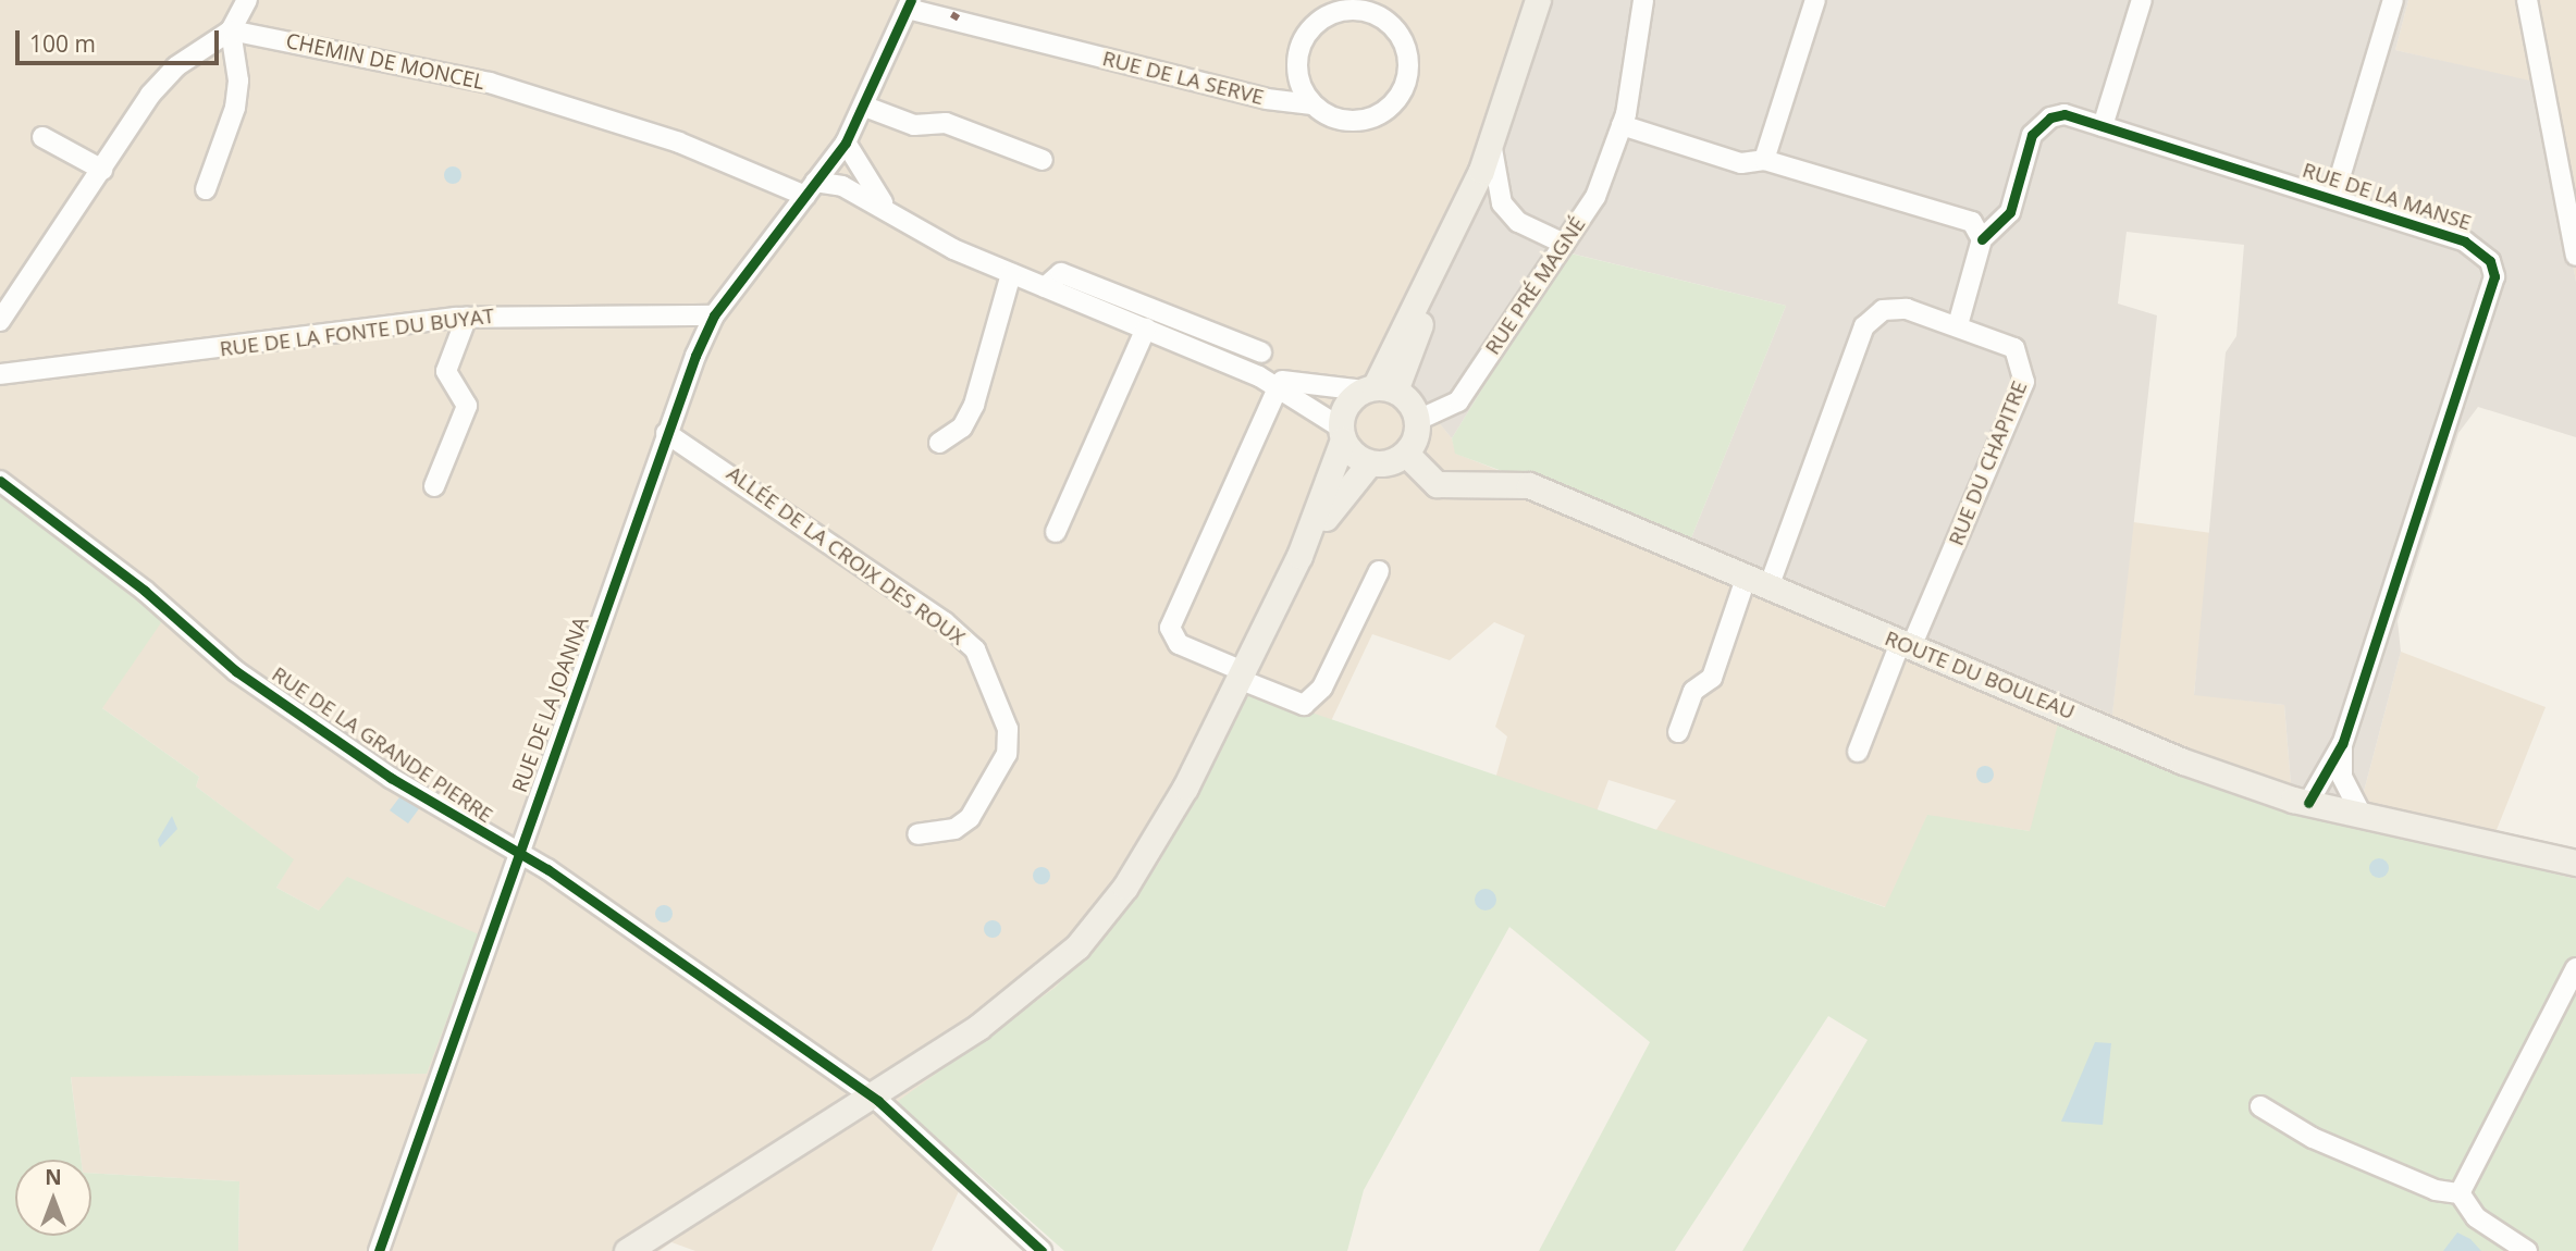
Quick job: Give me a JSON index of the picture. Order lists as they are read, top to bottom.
{
  "streets": {
    "main road": ["ROUTE DU BOULEAU"],
    "street": [
      "CHEMIN DE MONCEL",
      "RUE DE LA SERVE",
      "RUE DE LA MANSE",
      "RUE PRÉ MAGNÉ",
      "RUE DE LA FONTE DU BUYAT",
      "RUE DU CHAPITRE",
      "ALLÉE DE LA CROIX DES ROUX",
      "RUE DE LA JOANNA",
      "RUE DE LA GRANDE PIERRE"
    ]
  },
  "crossings": [
    ["CHEMIN DE MONCEL", "RUE DE LA JOANNA"],
    ["RUE DE LA SERVE", "RUE DE LA JOANNA"],
    ["RUE PRÉ MAGNÉ", "ROUTE DU BOULEAU"],
    ["RUE DE LA FONTE DU BUYAT", "RUE DE LA JOANNA"],
    ["RUE DU CHAPITRE", "ROUTE DU BOULEAU"],
    ["ALLÉE DE LA CROIX DES ROUX", "RUE DE LA JOANNA"],
    ["RUE DE LA JOANNA", "RUE DE LA GRANDE PIERRE"]
  ],
  "scale_bar": "100 m",
  "north": "top"
}
